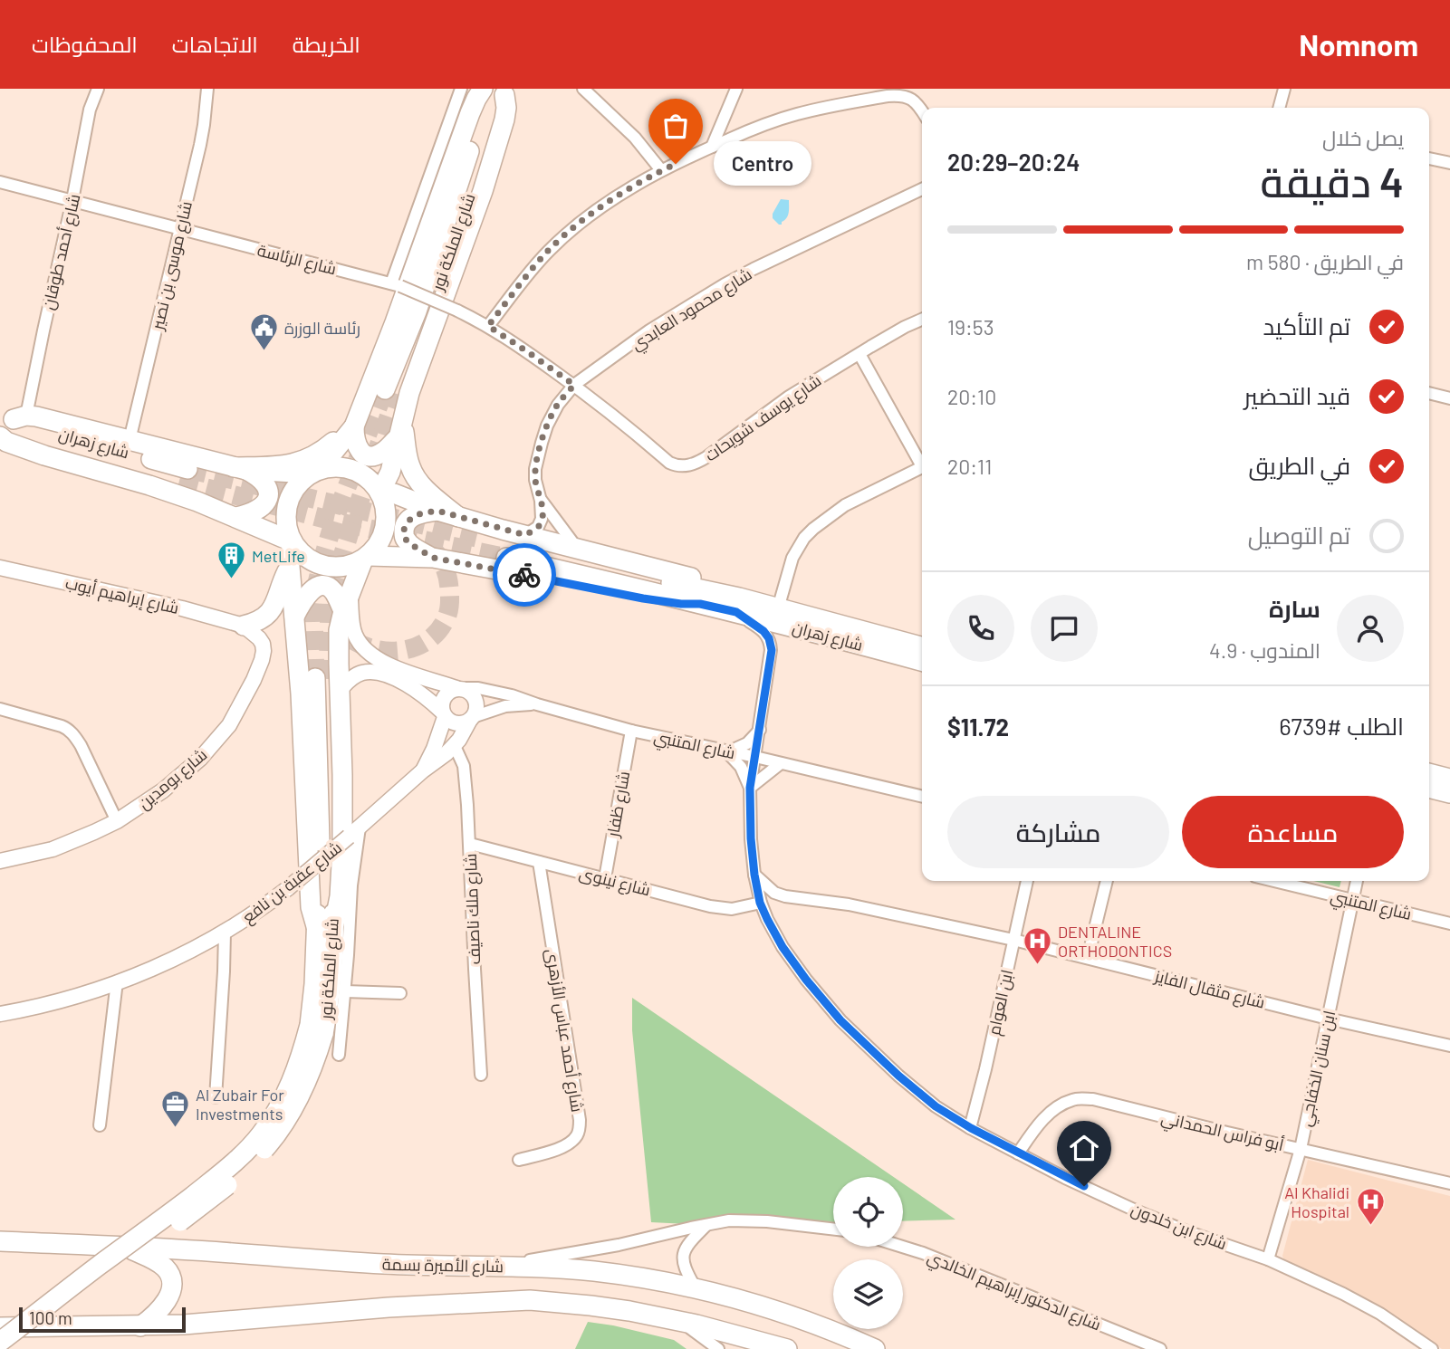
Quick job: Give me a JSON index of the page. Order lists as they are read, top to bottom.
{
  "streets": {
    "main road": ["شارع الملكة نور", "شارع زهران", "شارع الأميرة بسمة"],
    "street": [
      "شارع أحمد طوقان",
      "شارع الرئاسة",
      "شارع موسى بن نصير",
      "شارع محمود العابدي",
      "شارع يوسف شويحات",
      "شارع إبراهيم أيوب",
      "شارع المتنبي",
      "شارع بومدين",
      "شارع ظفار",
      "شارع نينوى",
      "شارع عقبة بن نافع",
      "شارع ملك ناصيف",
      "شارع مثقال الفايز",
      "ابن العوام",
      "شارع أحمد عباس الأزهرى",
      "ابن سنان الخفاجي",
      "أبو فراس الحمداني",
      "شارع ابن خلدون",
      "شارع الدكتور إبراهيم الخالدي"
    ]
  },
  "crossings": [
    ["شارع أحمد طوقان", "شارع الرئاسة"],
    ["شارع أحمد طوقان", "شارع زهران"],
    ["شارع الرئاسة", "شارع موسى بن نصير"],
    ["شارع الرئاسة", "شارع محمود العابدي"],
    ["شارع الرئاسة", "شارع يوسف شويحات"],
    ["شارع محمود العابدي", "شارع يوسف شويحات"],
    ["شارع محمود العابدي", "شارع زهران"],
    ["شارع زهران", "شارع ابن خلدون"],
    ["شارع إبراهيم أيوب", "شارع بومدين"],
    ["شارع المتنبي", "شارع ظفار"],
    ["شارع المتنبي", "شارع عقبة بن نافع"],
    ["شارع المتنبي", "ابن سنان الخفاجي"],
    ["شارع المتنبي", "شارع ابن خلدون"],
    ["شارع ظفار", "شارع نينوى"],
    ["شارع نينوى", "شارع ملك ناصيف"],
    ["شارع نينوى", "شارع أحمد عباس الأزهرى"],
    ["شارع نينوى", "شارع ابن خلدون"],
    ["شارع عقبة بن نافع", "شارع ملك ناصيف"],
    ["شارع مثقال الفايز", "ابن العوام"],
    ["شارع مثقال الفايز", "ابن سنان الخفاجي"],
    ["شارع مثقال الفايز", "شارع ابن خلدون"],
    ["ابن العوام", "شارع ابن خلدون"],
    ["ابن سنان الخفاجي", "أبو فراس الحمداني"],
    ["ابن سنان الخفاجي", "شارع ابن خلدون"],
    ["أبو فراس الحمداني", "شارع ابن خلدون"]
  ],
  "places": {
    "other": ["Centro"],
    "public building": ["رئاسة الوزرة"],
    "building": ["MetLife"],
    "hospital": ["DENTALINE ORTHODONTICS", "Al Khalidi Hospital"],
    "office": ["Al Zubair For Investments"]
  },
  "scale_bar": "100 m",
  "page": {
    "header": "Nomnom",
    "nav": ["الخريطة", "الاتجاهات", "المحفوظات"],
    "heading": ["4 دقيقة", "يصل خلال", "20:24–20:29"],
    "panel": [
      "سارة",
      "المندوب · 4.9",
      "الطلب #6739",
      "$11.72"
    ],
    "bubble": "Centro",
    "bar": "في الطريق · 580 m",
    "list": [
      ["تم التأكيد", "19:53"],
      ["قيد التحضير", "20:10"],
      ["في الطريق", "20:11"],
      "تم التوصيل"
    ],
    "buttons": ["مساعدة", "مشاركة"],
    "scale": "100 m"
  }
}
